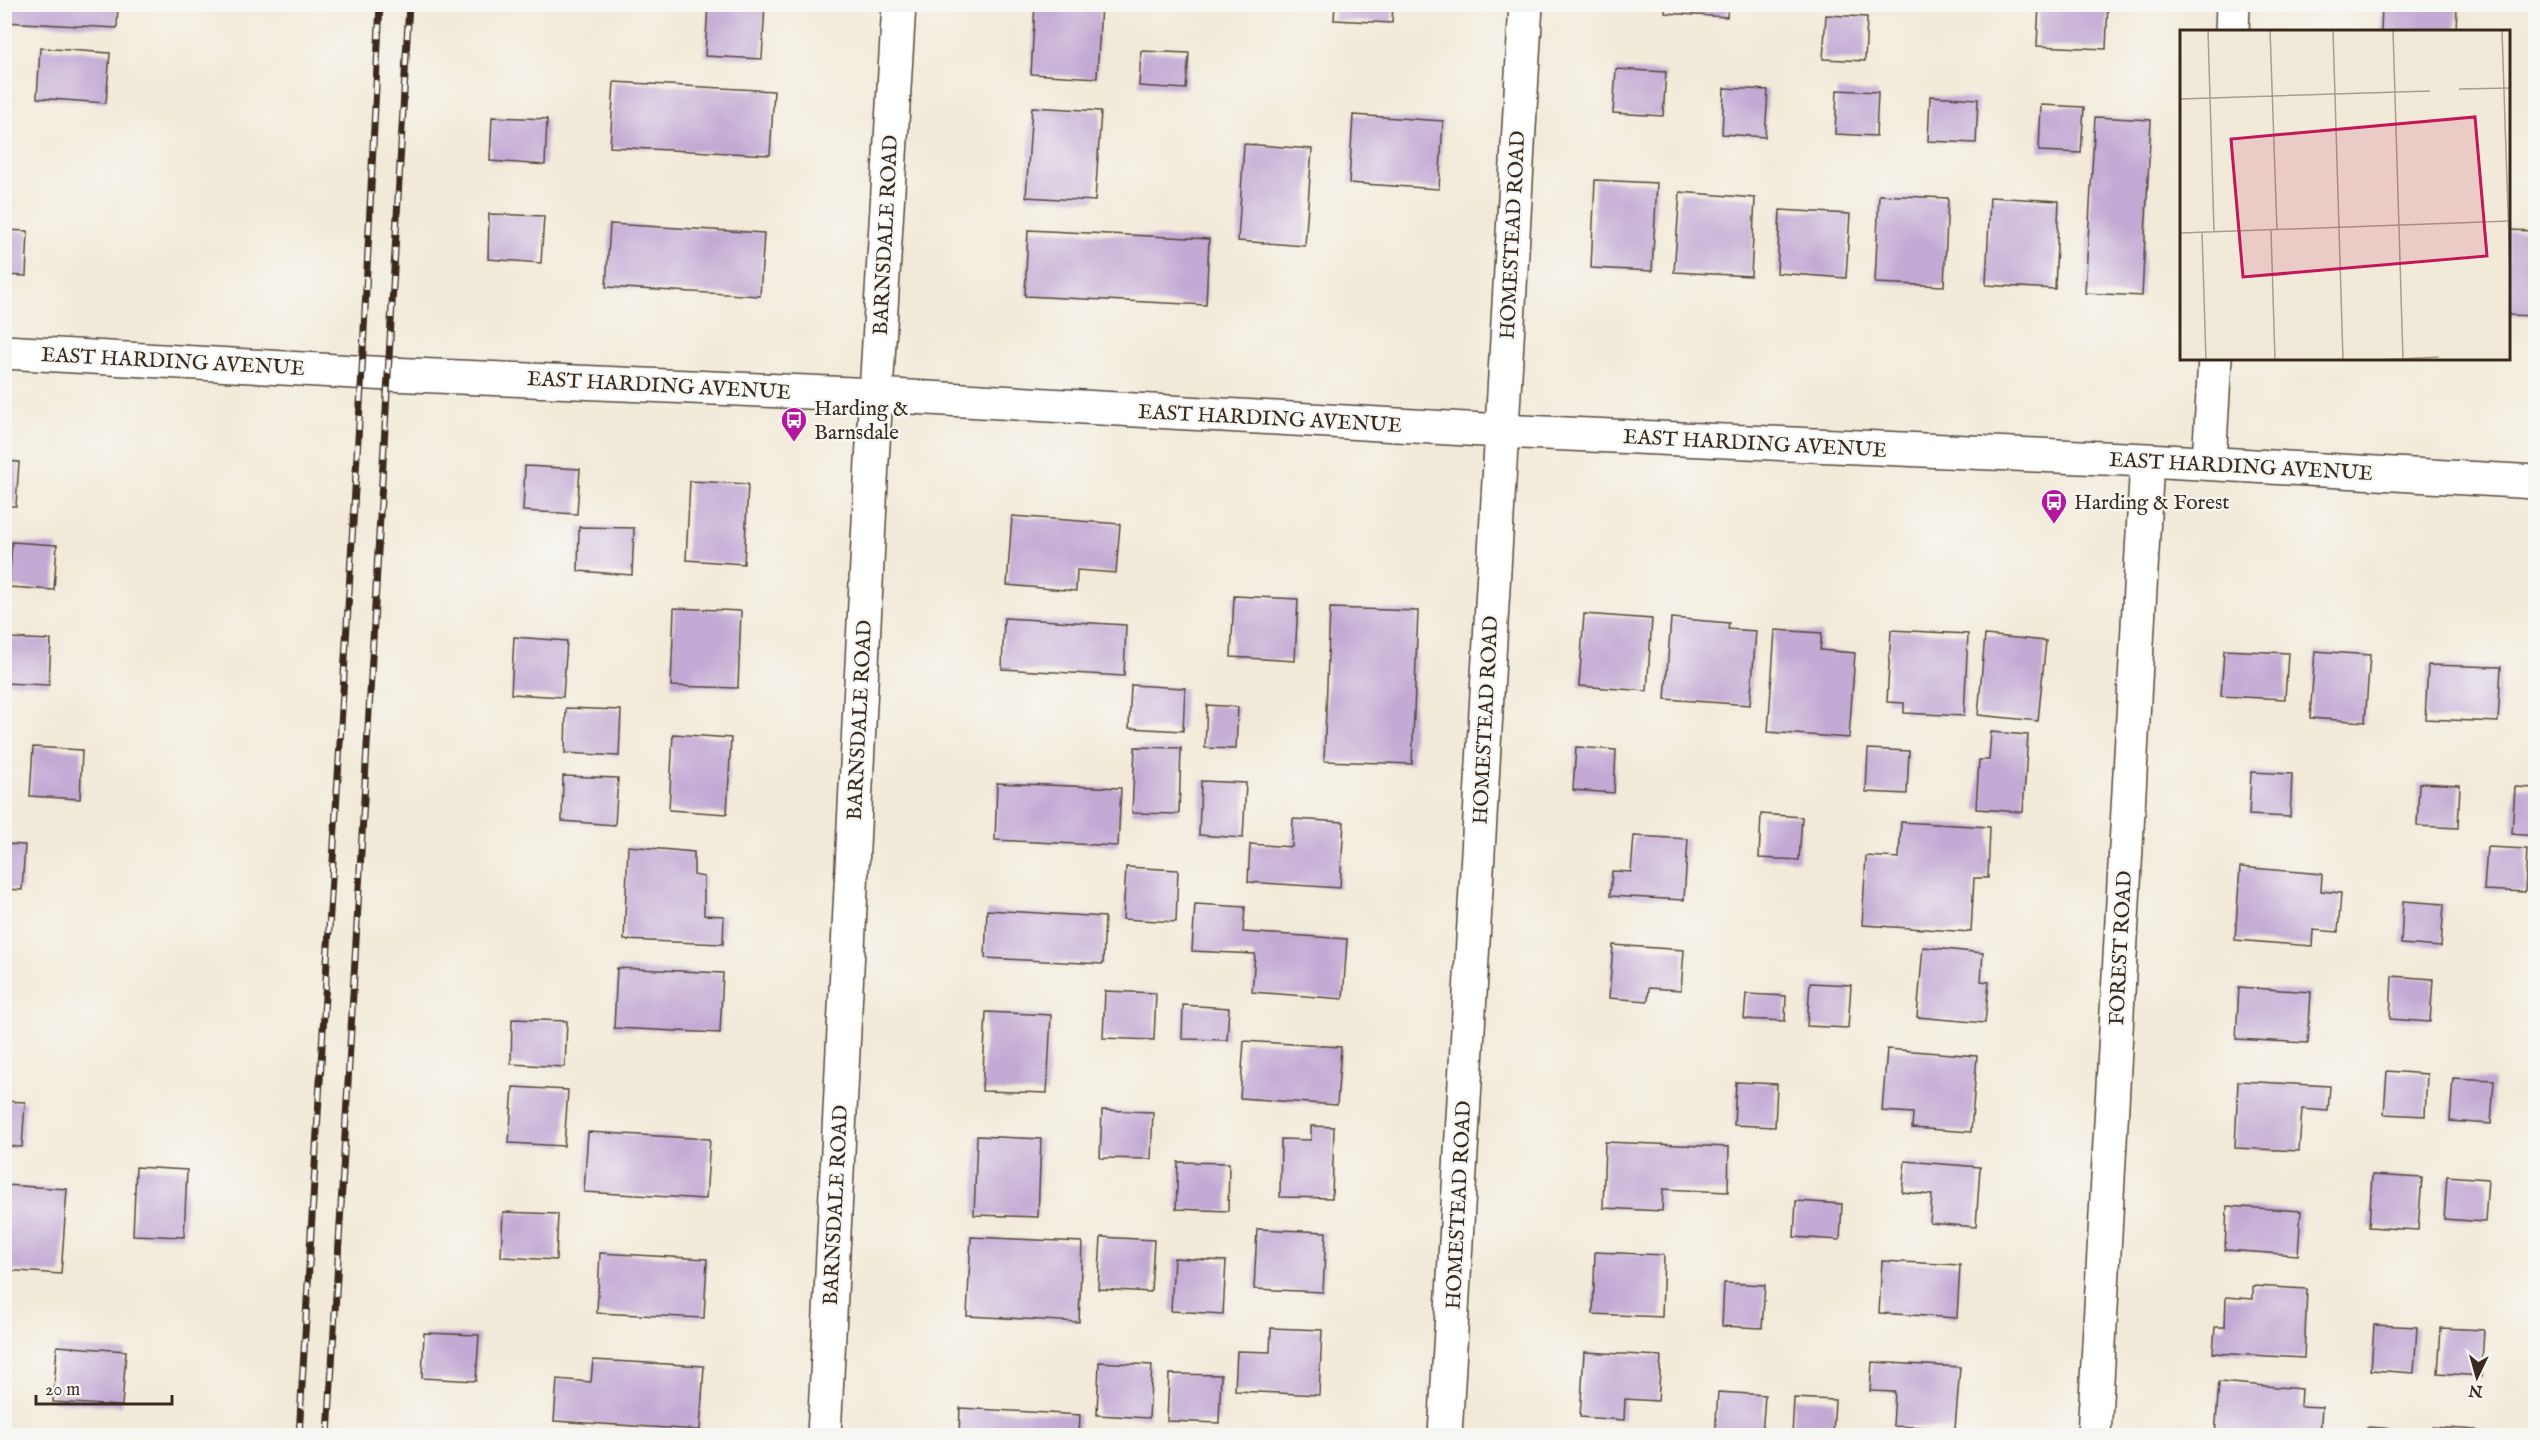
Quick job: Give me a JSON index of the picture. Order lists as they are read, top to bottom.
{
  "streets": {
    "street": [
      "BARNSDALE ROAD",
      "HOMESTEAD ROAD",
      "EAST HARDING AVENUE",
      "FOREST ROAD"
    ]
  },
  "crossings": [
    ["BARNSDALE ROAD", "EAST HARDING AVENUE"],
    ["HOMESTEAD ROAD", "EAST HARDING AVENUE"],
    ["EAST HARDING AVENUE", "FOREST ROAD"]
  ],
  "places": {
    "bus stop": ["Harding & Barnsdale", "Harding & Forest"]
  },
  "scale_bar": "20 m",
  "north": "bottom"
}
